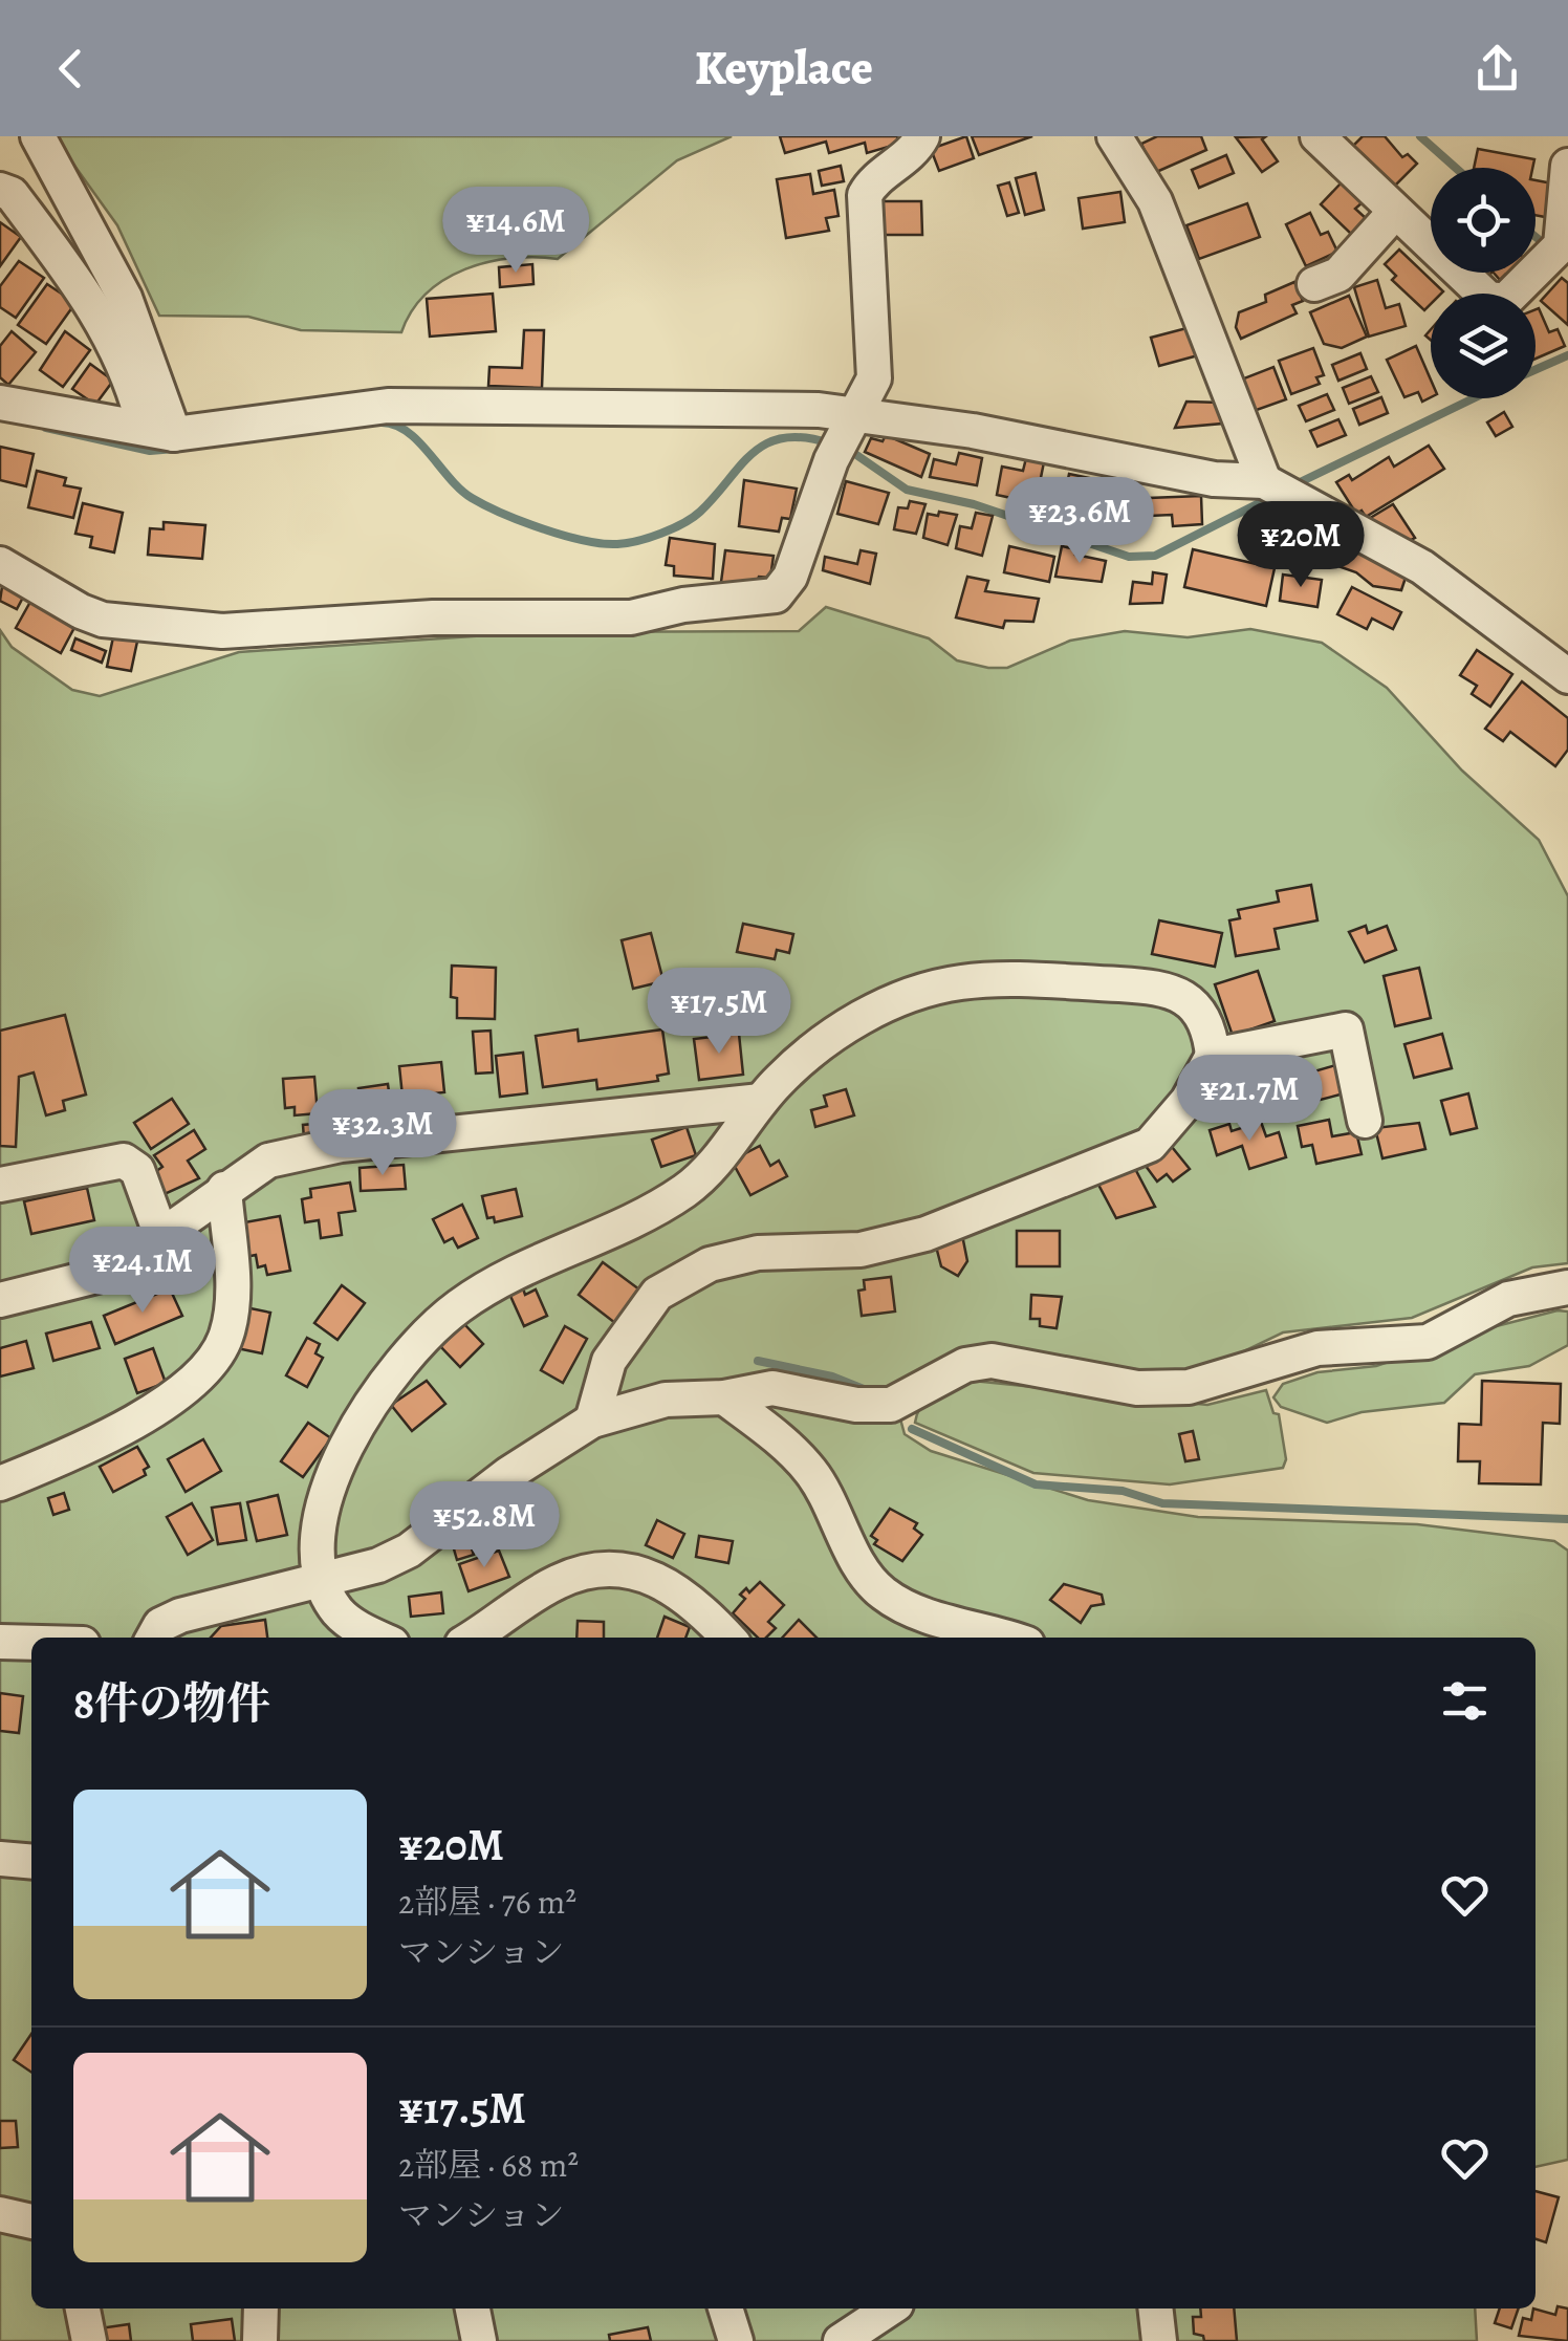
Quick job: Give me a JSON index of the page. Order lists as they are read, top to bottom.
{
  "page": {
    "header": "Keyplace",
    "price": [
      "¥14.6M",
      "¥23.6M",
      "¥20M",
      "¥17.5M",
      "¥21.7M",
      "¥32.3M",
      "¥24.1M",
      "¥52.8M"
    ],
    "heading": "8件の物件",
    "list": [
      {
        "name": "¥20M",
        "note": "2部屋 · 76 m² · マンション"
      },
      {
        "name": "¥17.5M",
        "note": "2部屋 · 68 m² · マンション"
      }
    ]
  }
}
